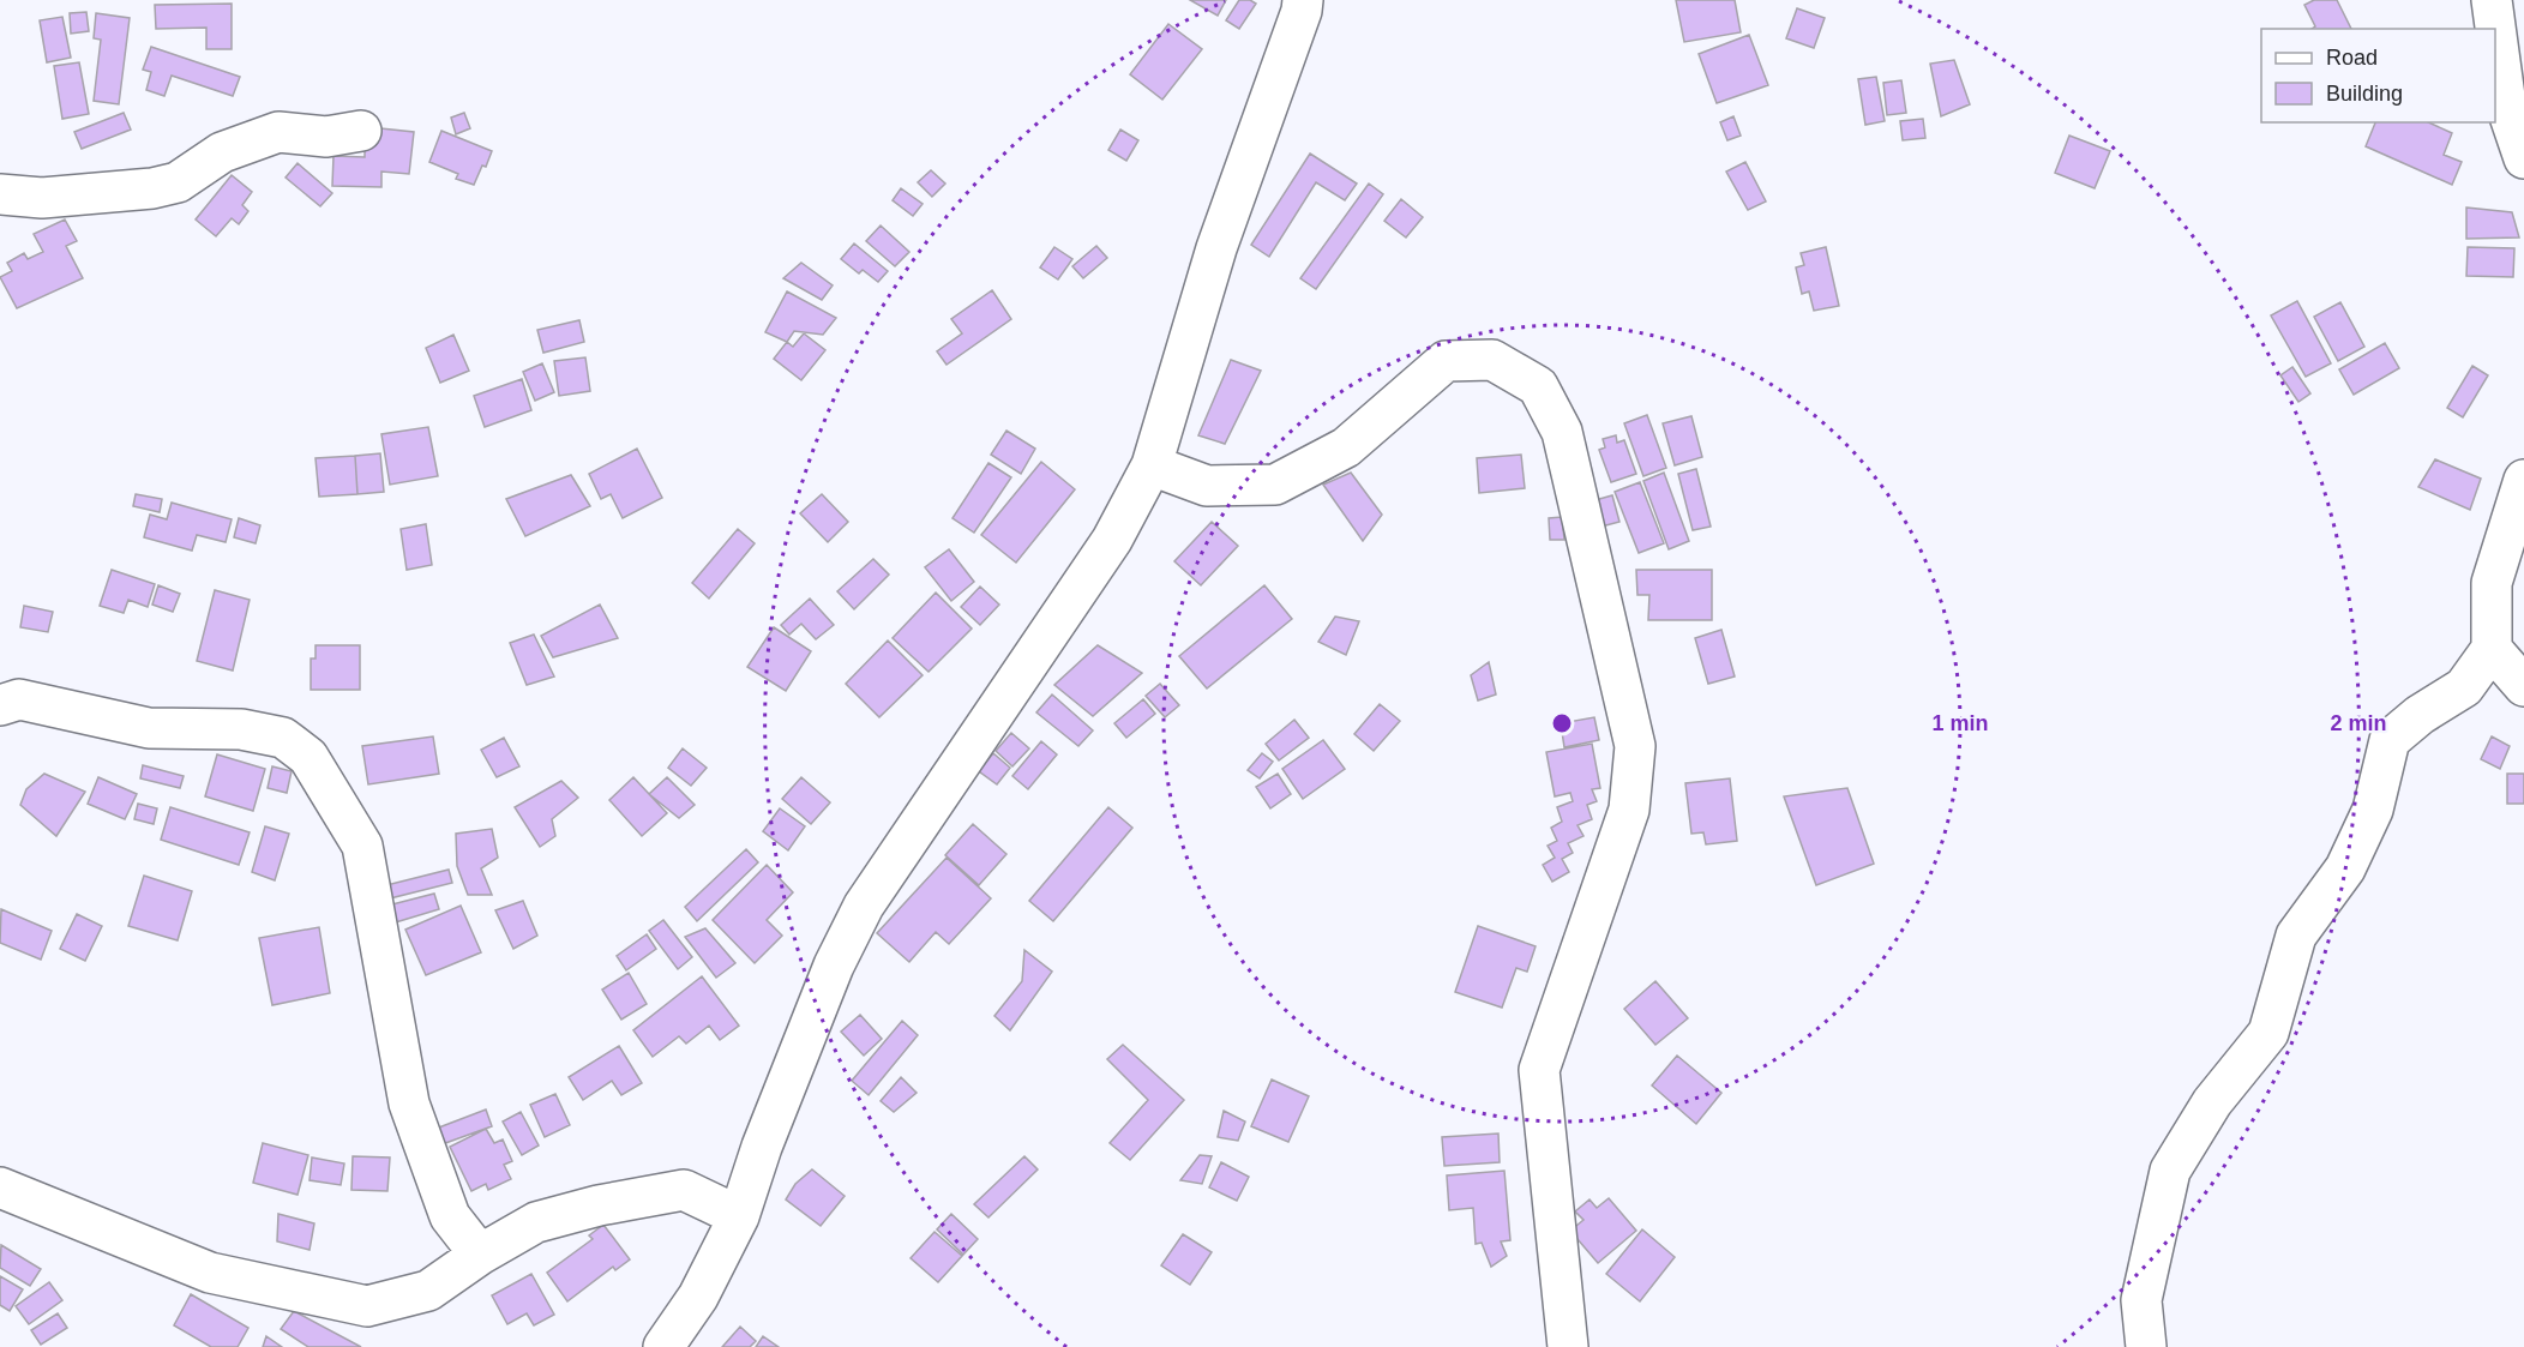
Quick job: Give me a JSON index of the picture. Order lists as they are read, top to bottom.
{
  "legend": ["Road", "Building"],
  "rings": ["1 min", "2 min"]
}
